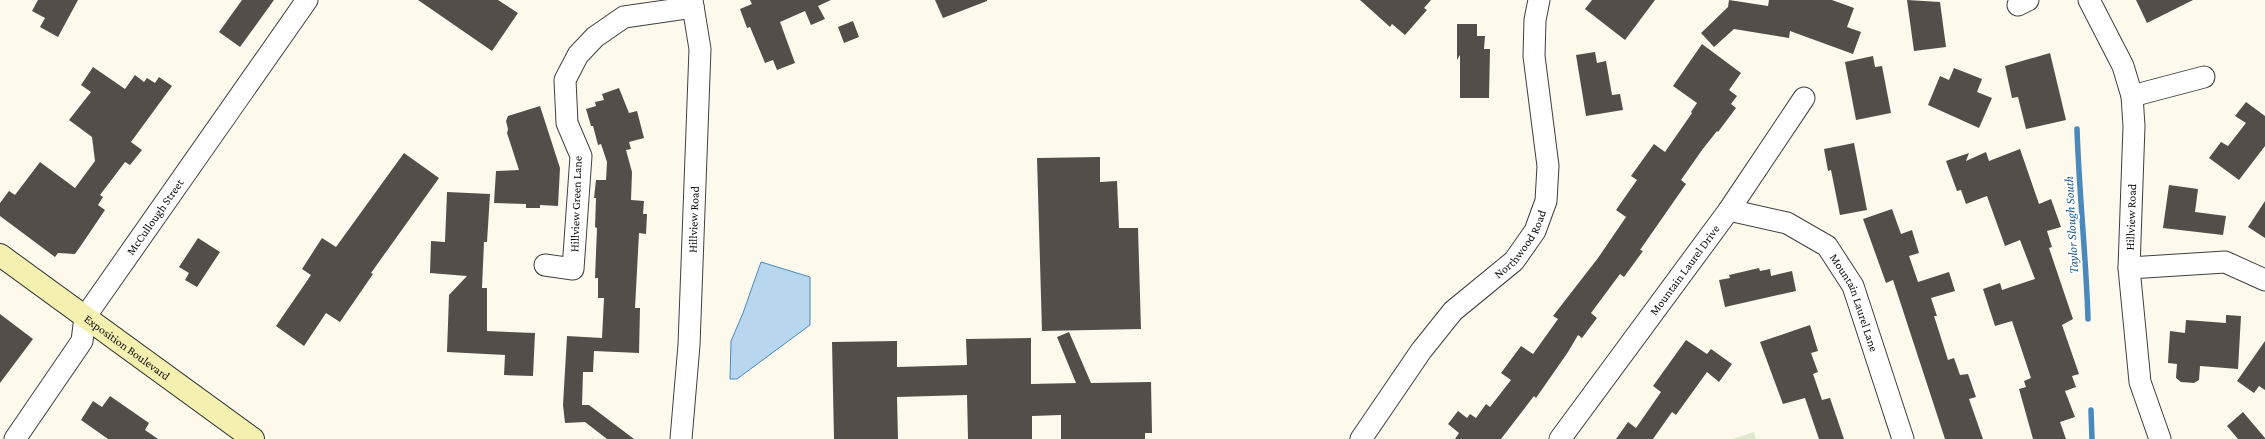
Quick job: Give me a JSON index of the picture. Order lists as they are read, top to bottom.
{
  "streets": {
    "street": [
      "Hillview Green Lane",
      "McCullough Street",
      "Hillview Road",
      "Northwood Road",
      "Mountain Laurel Drive",
      "Mountain Laurel Lane",
      "Exposition Boulevard"
    ]
  },
  "crossings": [
    ["Hillview Green Lane", "Hillview Road"],
    ["McCullough Street", "Exposition Boulevard"],
    ["Mountain Laurel Drive", "Mountain Laurel Lane"]
  ],
  "water": ["Taylor Slough South"]
}
